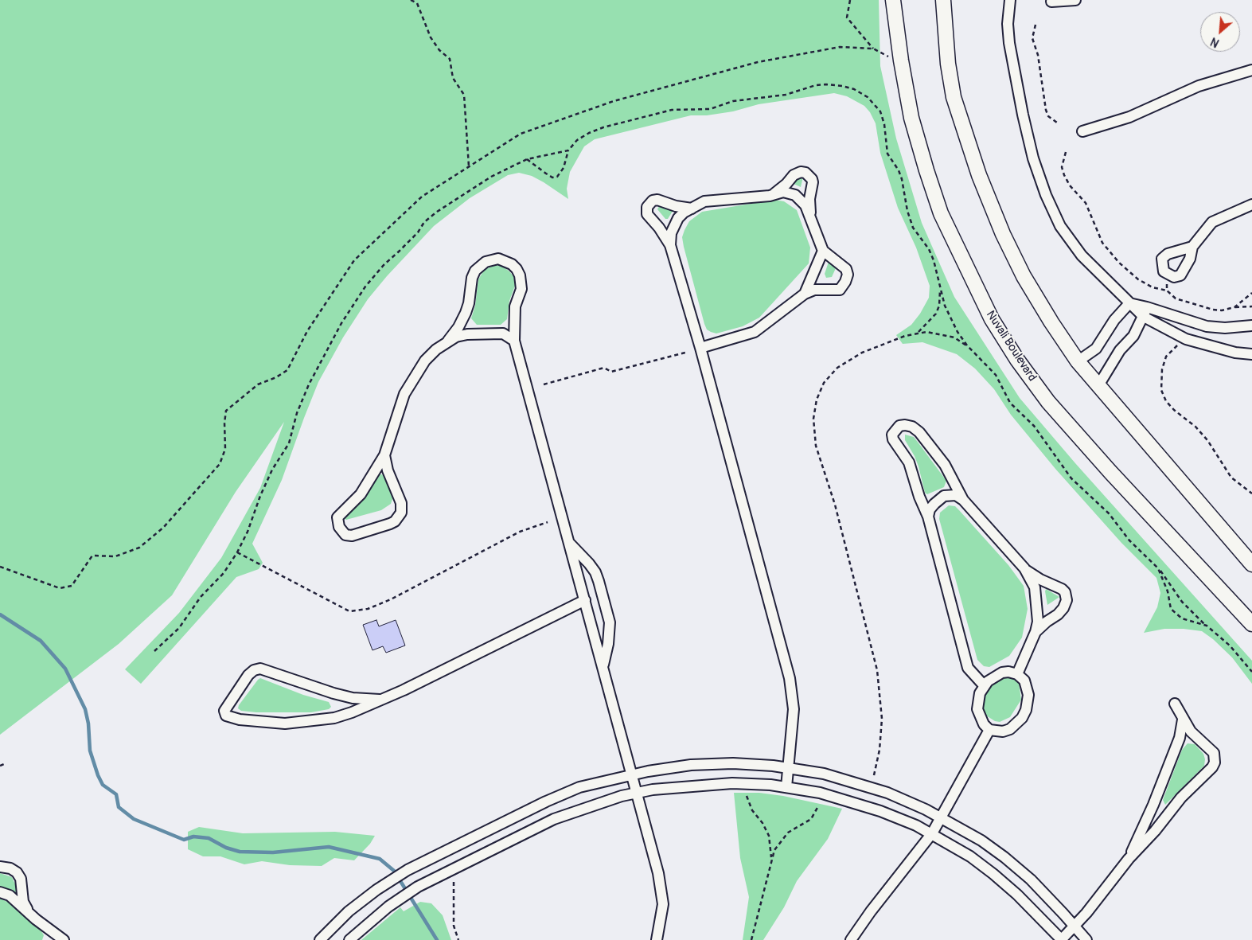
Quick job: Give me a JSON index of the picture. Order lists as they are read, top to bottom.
{
  "streets": {
    "main road": ["Nuvali Boulevard"]
  },
  "north": "bottom left"
}
